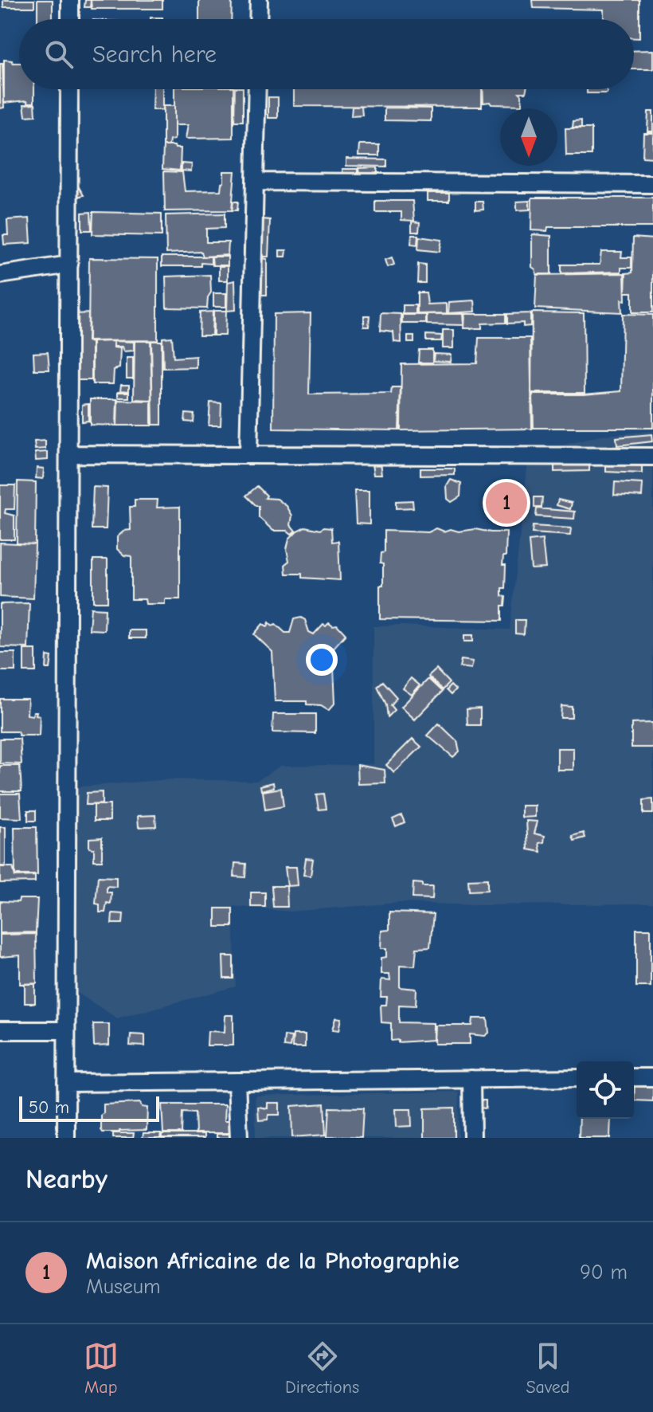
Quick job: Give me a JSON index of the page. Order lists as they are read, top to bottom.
{
  "scale_bar": "50 m",
  "north": "bottom",
  "page": {
    "search": "Search here",
    "pins": "1",
    "scale": "50 m",
    "heading": "Nearby",
    "list": [
      {
        "mark": "1",
        "name": "Maison Africaine de la Photographie",
        "note": "Museum",
        "value": "90 m"
      }
    ],
    "nav": ["Map", "Directions", "Saved"]
  }
}
